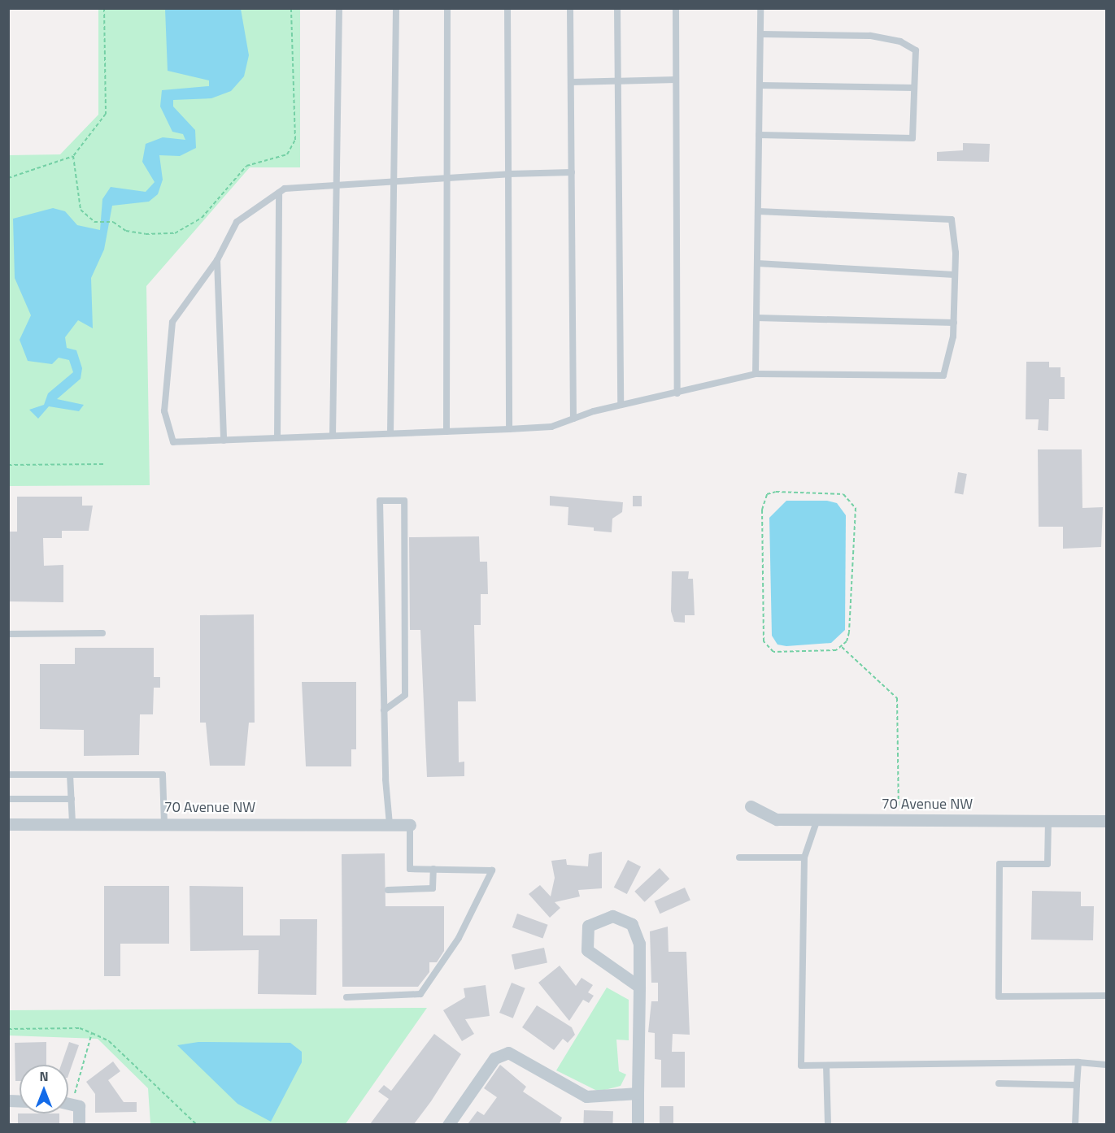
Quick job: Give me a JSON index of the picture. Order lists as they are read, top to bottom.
{
  "streets": {
    "street": ["70 Avenue NW"]
  },
  "north": "top"
}
